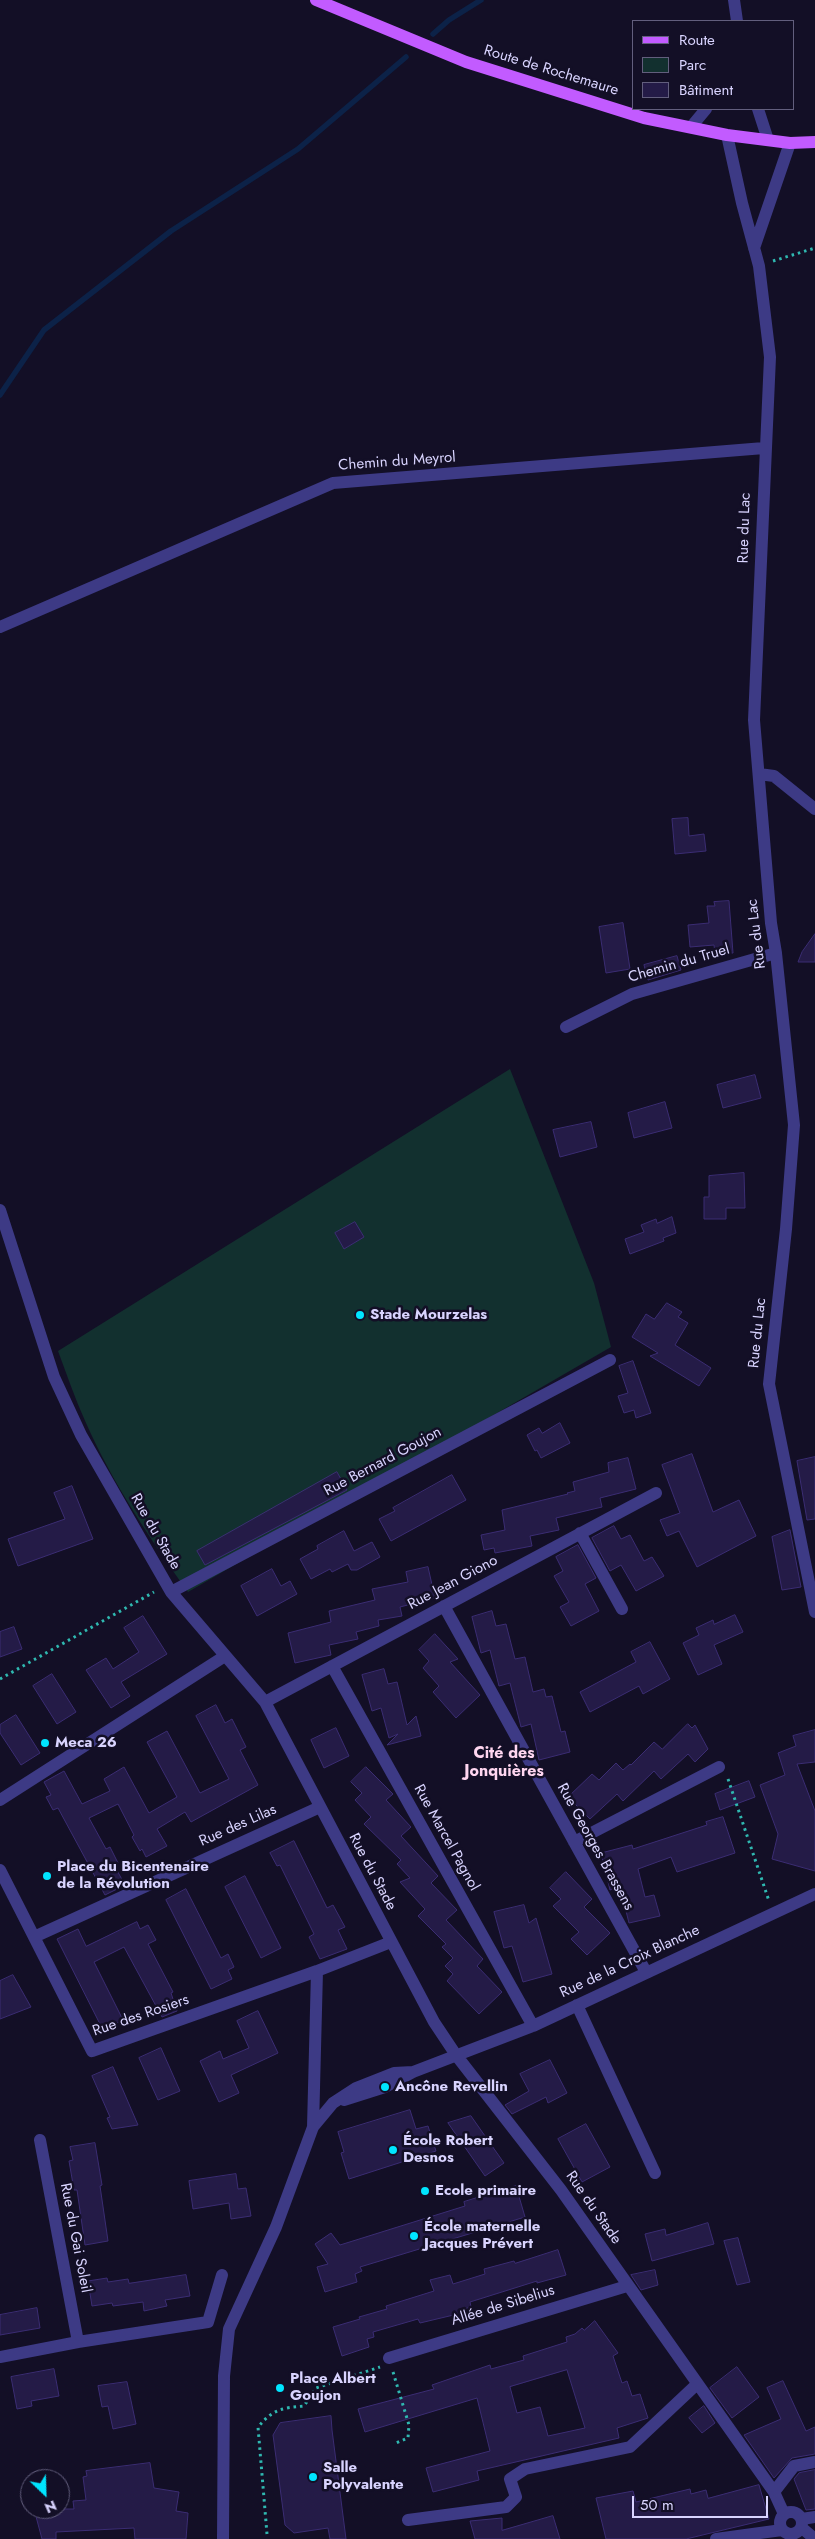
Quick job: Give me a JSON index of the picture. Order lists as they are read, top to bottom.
{
  "streets": {
    "main road": ["Route de Rochemaure"],
    "street": [
      "Chemin du Meyrol",
      "Rue du Lac",
      "Chemin du Truel",
      "Rue Bernard Goujon",
      "Rue du Stade",
      "Rue Jean Giono",
      "Rue des Lilas",
      "Rue Marcel Pagnol",
      "Rue Georges Brassens",
      "Rue de la Croix Blanche",
      "Rue des Rosiers",
      "Rue du Gai Soleil",
      "Allée de Sibelius"
    ]
  },
  "crossings": [
    ["Route de Rochemaure", "Rue du Lac"],
    ["Chemin du Meyrol", "Rue du Lac"],
    ["Rue du Lac", "Chemin du Truel"],
    ["Rue Bernard Goujon", "Rue du Stade"],
    ["Rue du Stade", "Rue Jean Giono"],
    ["Rue du Stade", "Rue des Lilas"],
    ["Rue du Stade", "Rue de la Croix Blanche"],
    ["Rue du Stade", "Rue des Rosiers"],
    ["Rue du Stade", "Allée de Sibelius"],
    ["Rue Jean Giono", "Rue Marcel Pagnol"],
    ["Rue Jean Giono", "Rue Georges Brassens"],
    ["Rue des Lilas", "Rue des Rosiers"],
    ["Rue Marcel Pagnol", "Rue de la Croix Blanche"],
    ["Rue Georges Brassens", "Rue de la Croix Blanche"]
  ],
  "districts": ["Cité des Jonquières"],
  "places": [
    "Stade Mourzelas",
    "Meca 26",
    "Place du Bicentenaire de la Révolution",
    "Ancône Revellin",
    "École Robert Desnos",
    "Ecole primaire",
    "École maternelle Jacques Prévert",
    "Place Albert Goujon",
    "Salle Polyvalente"
  ],
  "legend": ["Route", "Parc", "Bâtiment"],
  "scale_bar": "50 m",
  "north": "bottom right"
}
